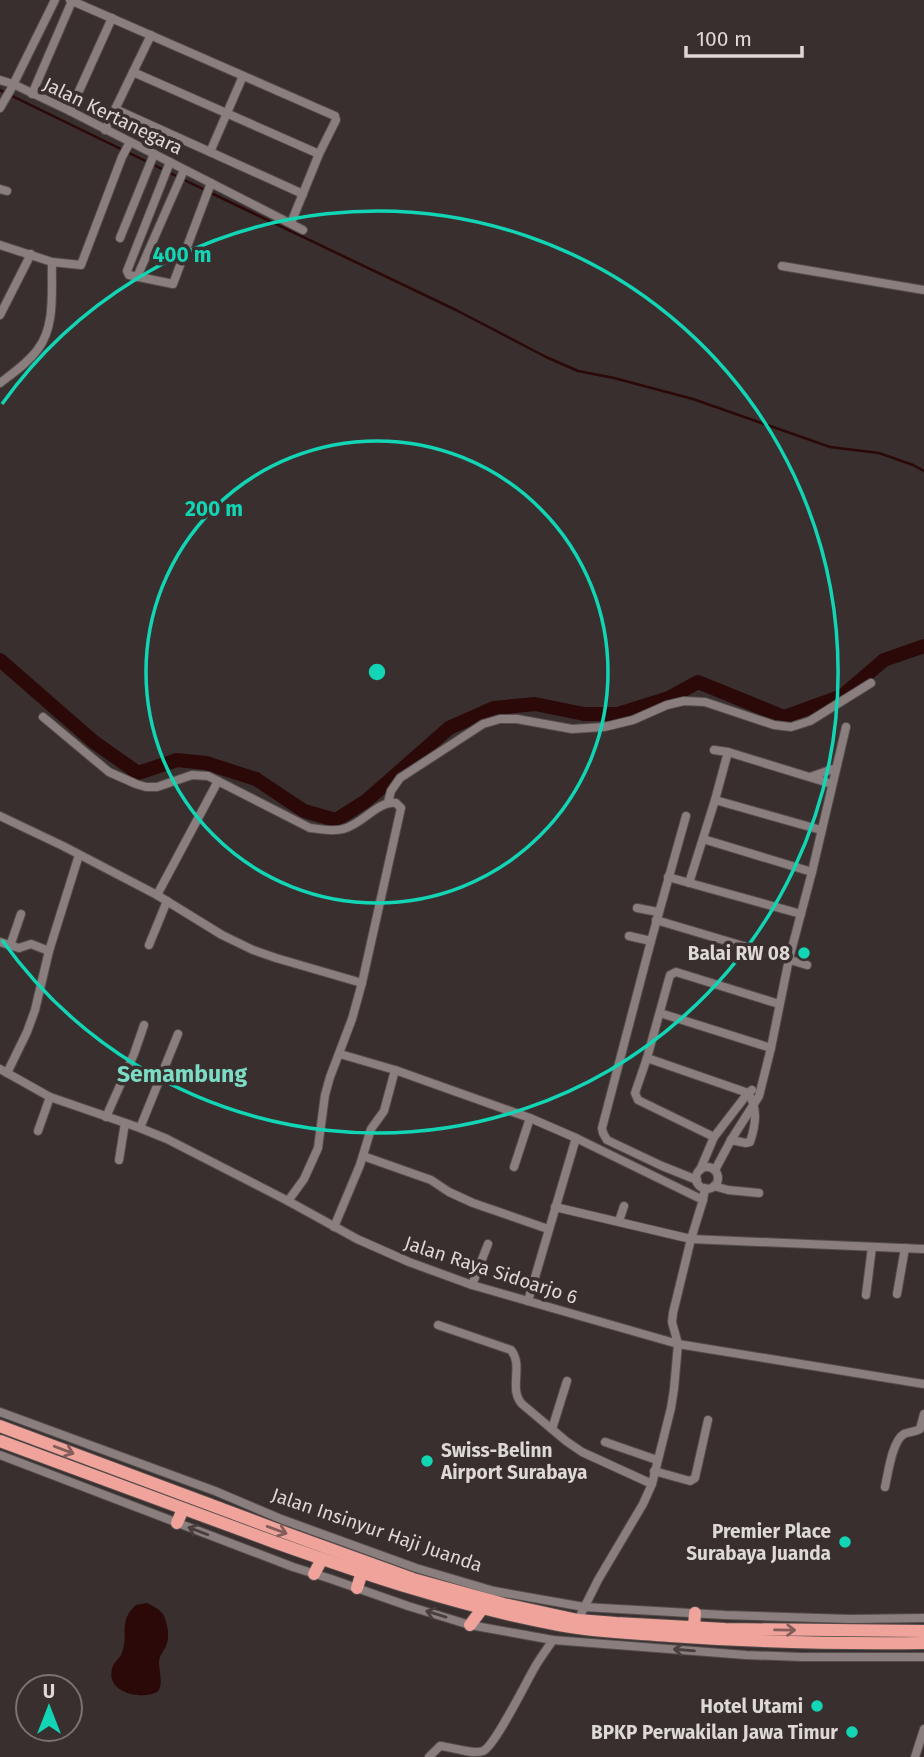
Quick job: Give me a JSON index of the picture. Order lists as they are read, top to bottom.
{
  "streets": {
    "highway": ["Jalan Insinyur Haji Juanda"],
    "street": ["Jalan Kertanegara", "Jalan Raya Sidoarjo 6"]
  },
  "districts": ["Semambung"],
  "places": [
    "Balai RW 08",
    "Swiss-Belinn Airport Surabaya",
    "Premier Place Surabaya Juanda",
    "Hotel Utami",
    "BPKP Perwakilan Jawa Timur"
  ],
  "scale_bar": "100 m",
  "north": "top",
  "rings": ["400 m", "200 m"]
}
